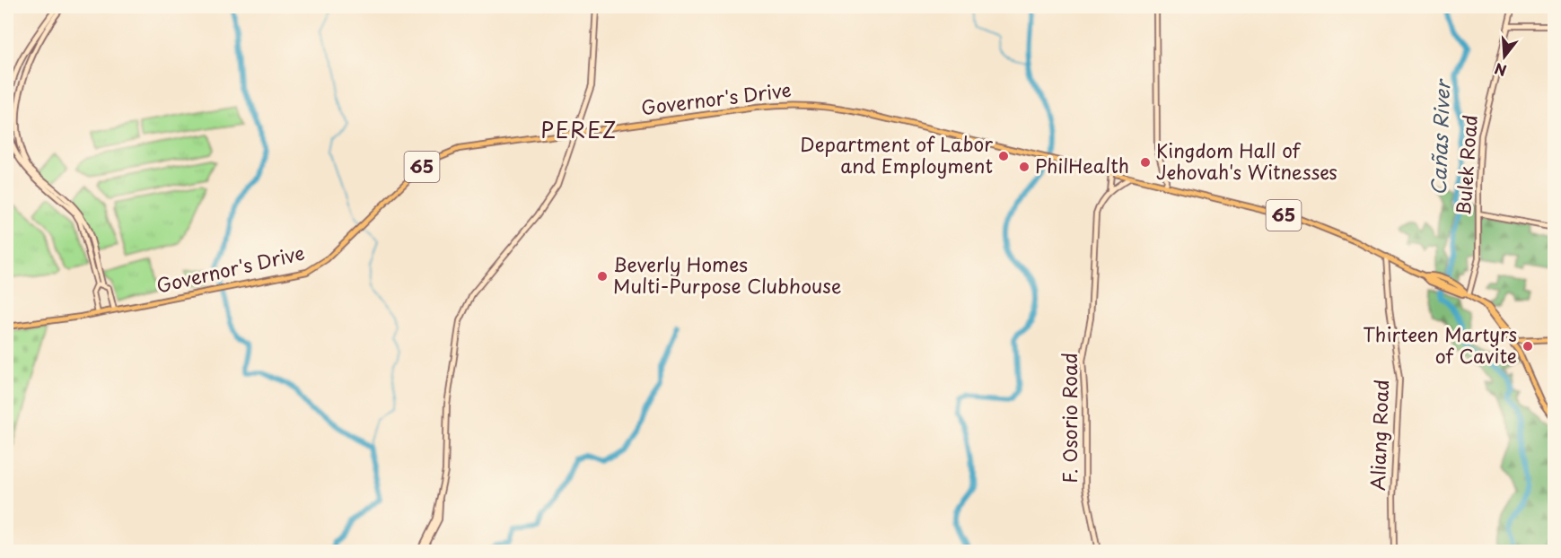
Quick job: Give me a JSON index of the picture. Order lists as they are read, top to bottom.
{
  "streets": {
    "main road": ["Governor's Drive", "65"],
    "street": ["Bulek Road", "F. Osorio Road", "Aliang Road"]
  },
  "crossings": [
    ["Governor's Drive", "Bulek Road"],
    ["Governor's Drive", "F. Osorio Road"],
    ["Governor's Drive", "Aliang Road"]
  ],
  "districts": ["PEREZ"],
  "water": ["Cañas River"],
  "places": [
    "Department of Labor and Employment",
    "Kingdom Hall of Jehovah's Witnesses",
    "PhilHealth",
    "Beverly Homes Multi-Purpose Clubhouse",
    "Thirteen Martyrs of Cavite"
  ],
  "north": "bottom"
}
